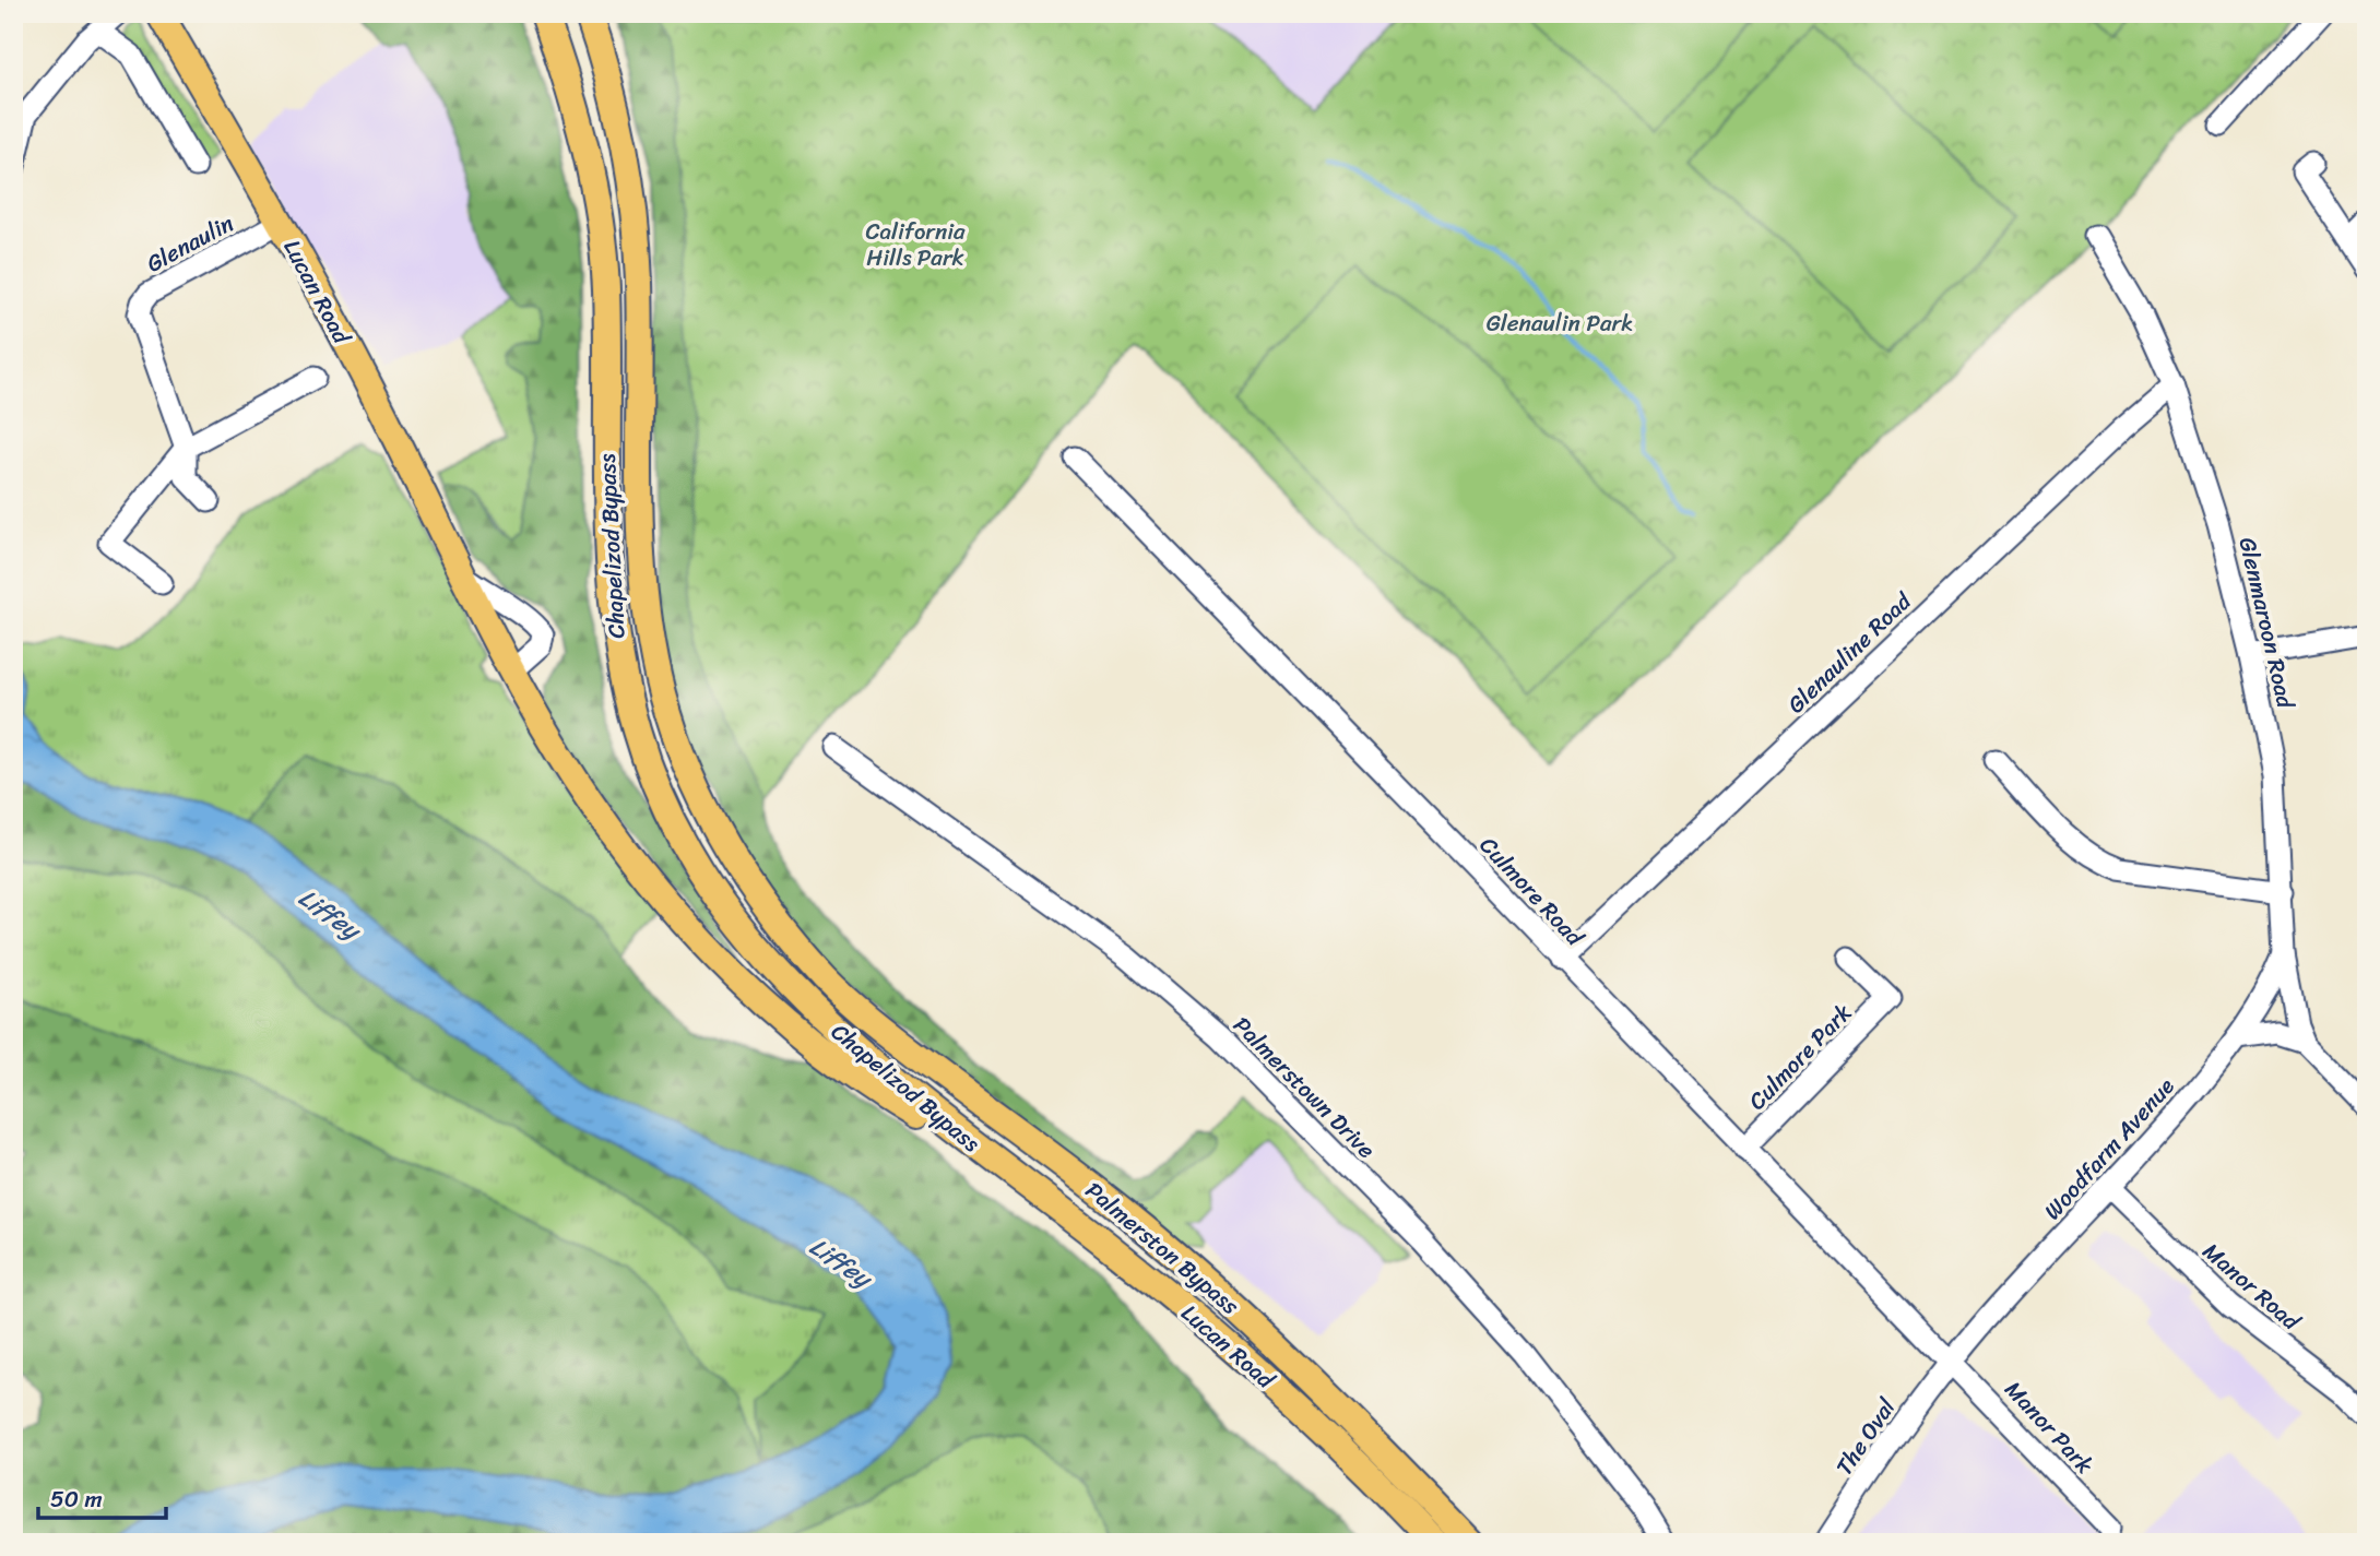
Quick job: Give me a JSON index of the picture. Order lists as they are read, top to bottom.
{
  "streets": {
    "main road": ["Lucan Road", "Chapelizod Bypass", "Palmerston Bypass"],
    "street": [
      "Glenaulin",
      "Glenmaroon Road",
      "Glenauline Road",
      "Culmore Road",
      "Culmore Park",
      "Palmerstown Drive",
      "Woodfarm Avenue",
      "Manor Road",
      "Manor Park",
      "The Oval"
    ]
  },
  "crossings": [
    ["Glenaulin", "Lucan Road"],
    ["Lucan Road", "Chapelizod Bypass"],
    ["Chapelizod Bypass", "Palmerston Bypass"],
    ["Glenmaroon Road", "Glenauline Road"],
    ["Glenmaroon Road", "Woodfarm Avenue"],
    ["Glenauline Road", "Culmore Road"],
    ["Culmore Road", "Culmore Park"],
    ["Culmore Road", "Woodfarm Avenue"],
    ["Culmore Road", "Manor Park"],
    ["Culmore Road", "The Oval"],
    ["Woodfarm Avenue", "Manor Road"],
    ["Woodfarm Avenue", "Manor Park"],
    ["Woodfarm Avenue", "The Oval"],
    ["Manor Park", "The Oval"]
  ],
  "water": ["Liffey"],
  "parks": ["California Hills Park", "Glenaulin Park"],
  "scale_bar": "50 m"
}
